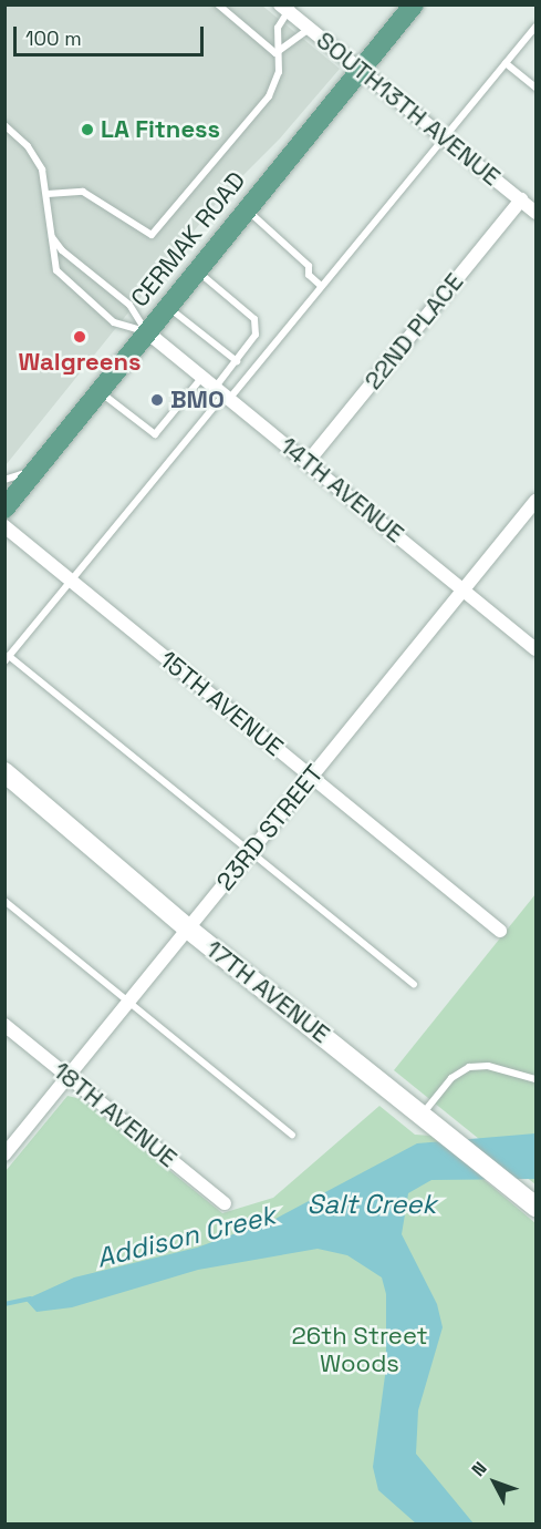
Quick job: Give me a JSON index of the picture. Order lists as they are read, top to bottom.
{
  "streets": {
    "main road": ["CERMAK ROAD"],
    "street": [
      "SOUTH13TH AVENUE",
      "22ND PLACE",
      "14TH AVENUE",
      "15TH AVENUE",
      "23RD STREET",
      "17TH AVENUE",
      "18TH AVENUE"
    ]
  },
  "crossings": [
    ["SOUTH13TH AVENUE", "CERMAK ROAD"],
    ["SOUTH13TH AVENUE", "22ND PLACE"],
    ["CERMAK ROAD", "14TH AVENUE"],
    ["22ND PLACE", "14TH AVENUE"],
    ["14TH AVENUE", "23RD STREET"],
    ["15TH AVENUE", "23RD STREET"],
    ["23RD STREET", "17TH AVENUE"],
    ["23RD STREET", "18TH AVENUE"]
  ],
  "water": ["Salt Creek", "Addison Creek"],
  "parks": ["26th Street Woods"],
  "places": ["LA Fitness", "Walgreens", "BMO"],
  "scale_bar": "100 m",
  "north": "top left"
}
